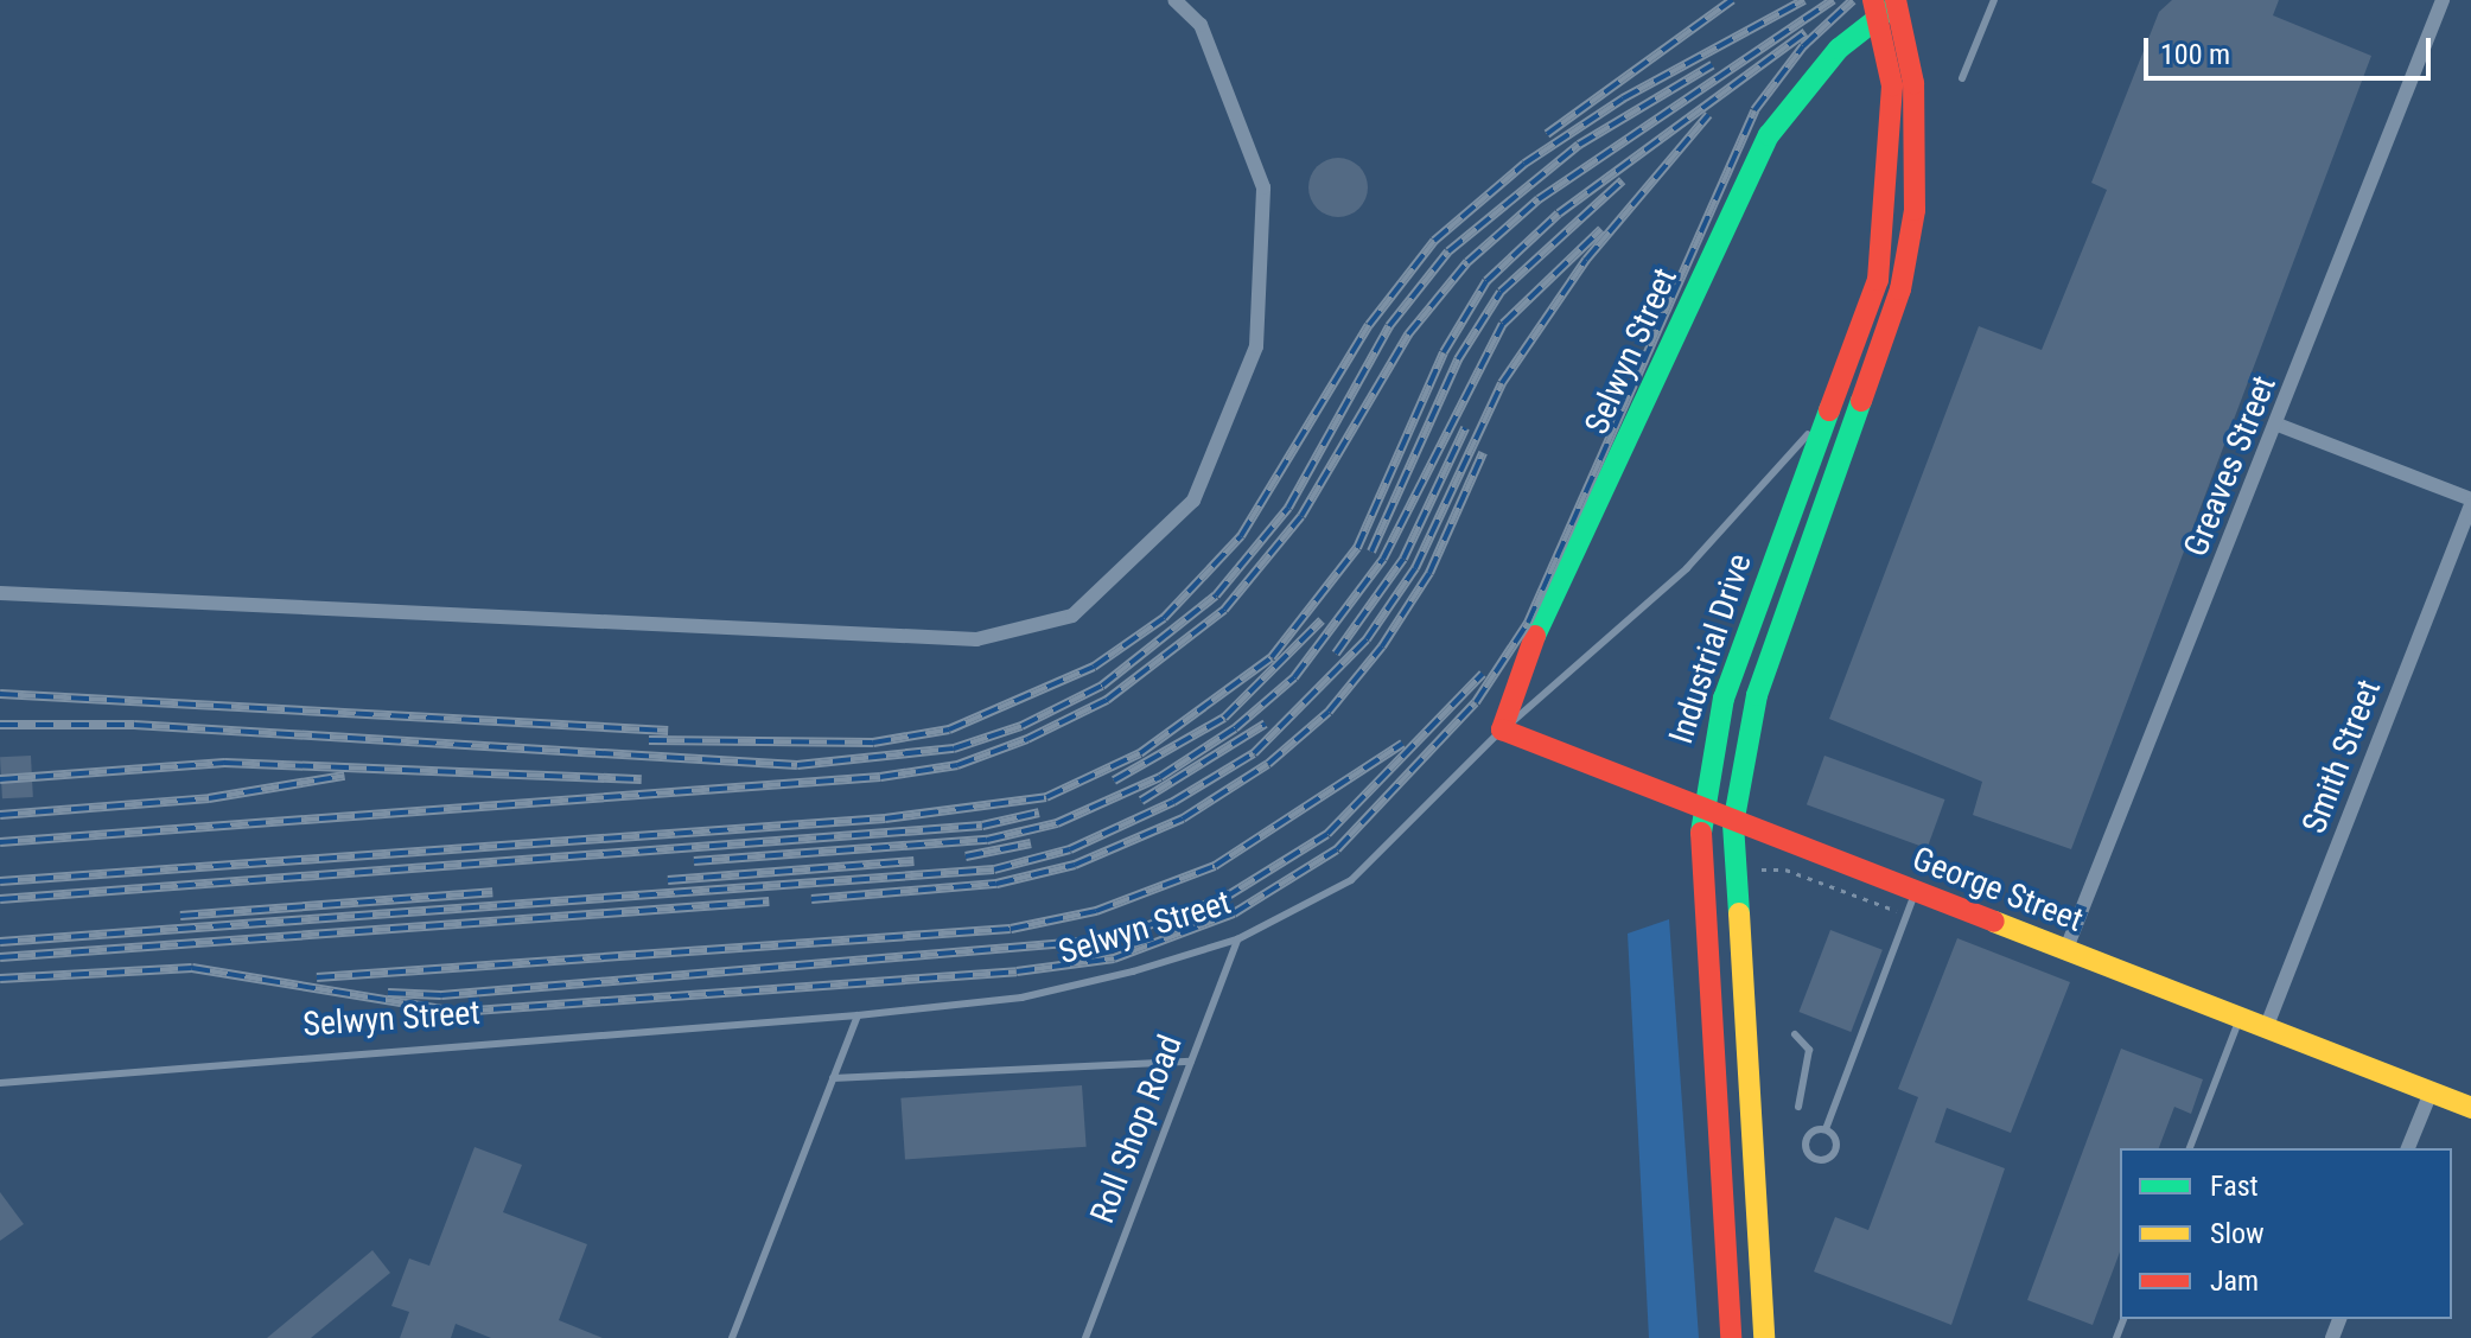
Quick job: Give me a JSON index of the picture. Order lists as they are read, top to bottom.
{
  "streets": {
    "main road": ["Selwyn Street", "Industrial Drive", "George Street"],
    "street": ["Greaves Street", "Smith Street"],
    "lane": ["Roll Shop Road"]
  },
  "crossings": [
    ["Selwyn Street", "George Street"],
    ["Selwyn Street", "Roll Shop Road"],
    ["Greaves Street", "George Street"],
    ["Industrial Drive", "George Street"],
    ["Smith Street", "George Street"]
  ],
  "legend": ["Fast", "Slow", "Jam"],
  "scale_bar": "100 m"
}
